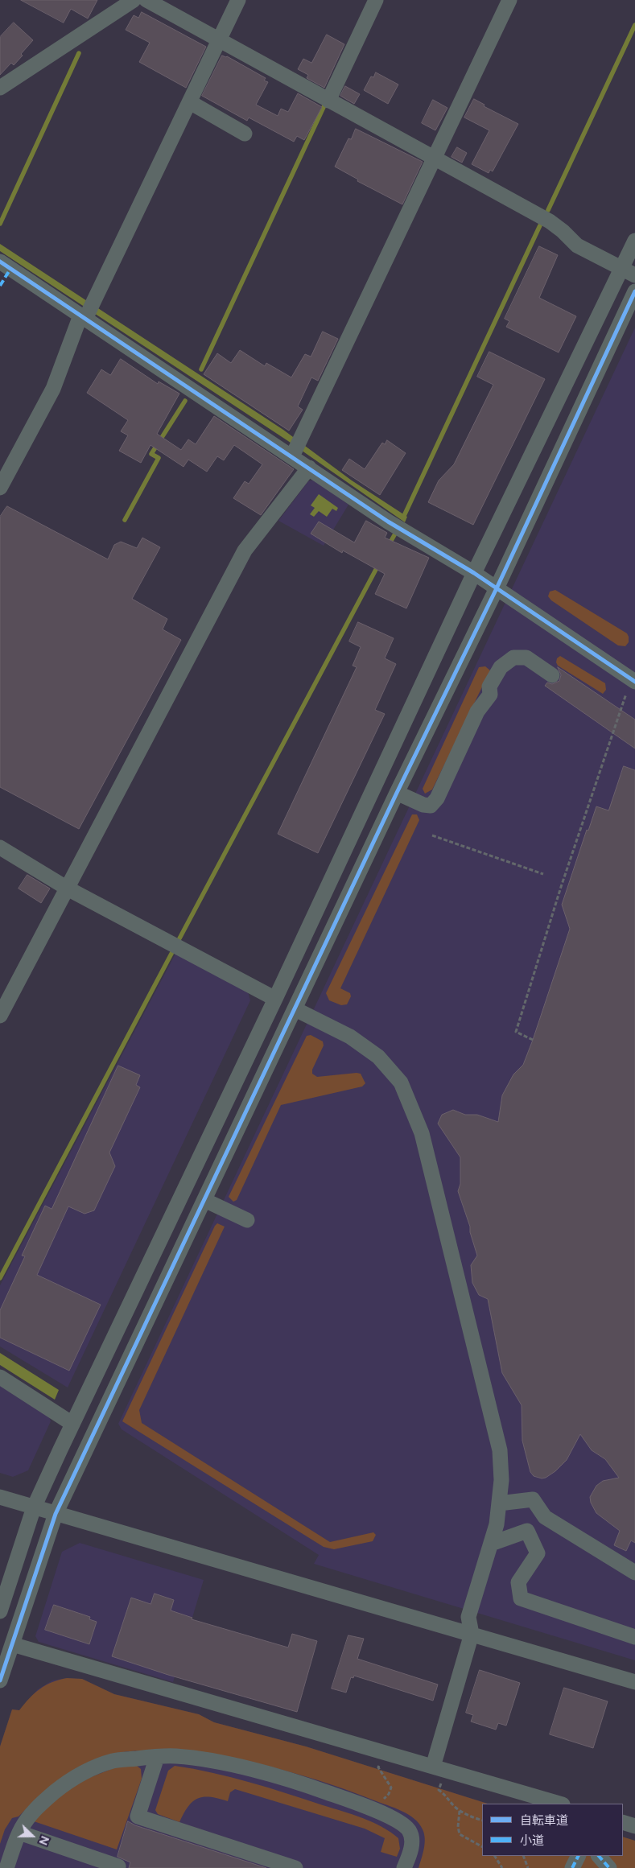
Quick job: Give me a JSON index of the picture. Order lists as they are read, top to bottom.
{
  "legend": ["自転車道", "小道"],
  "north": "right"
}
